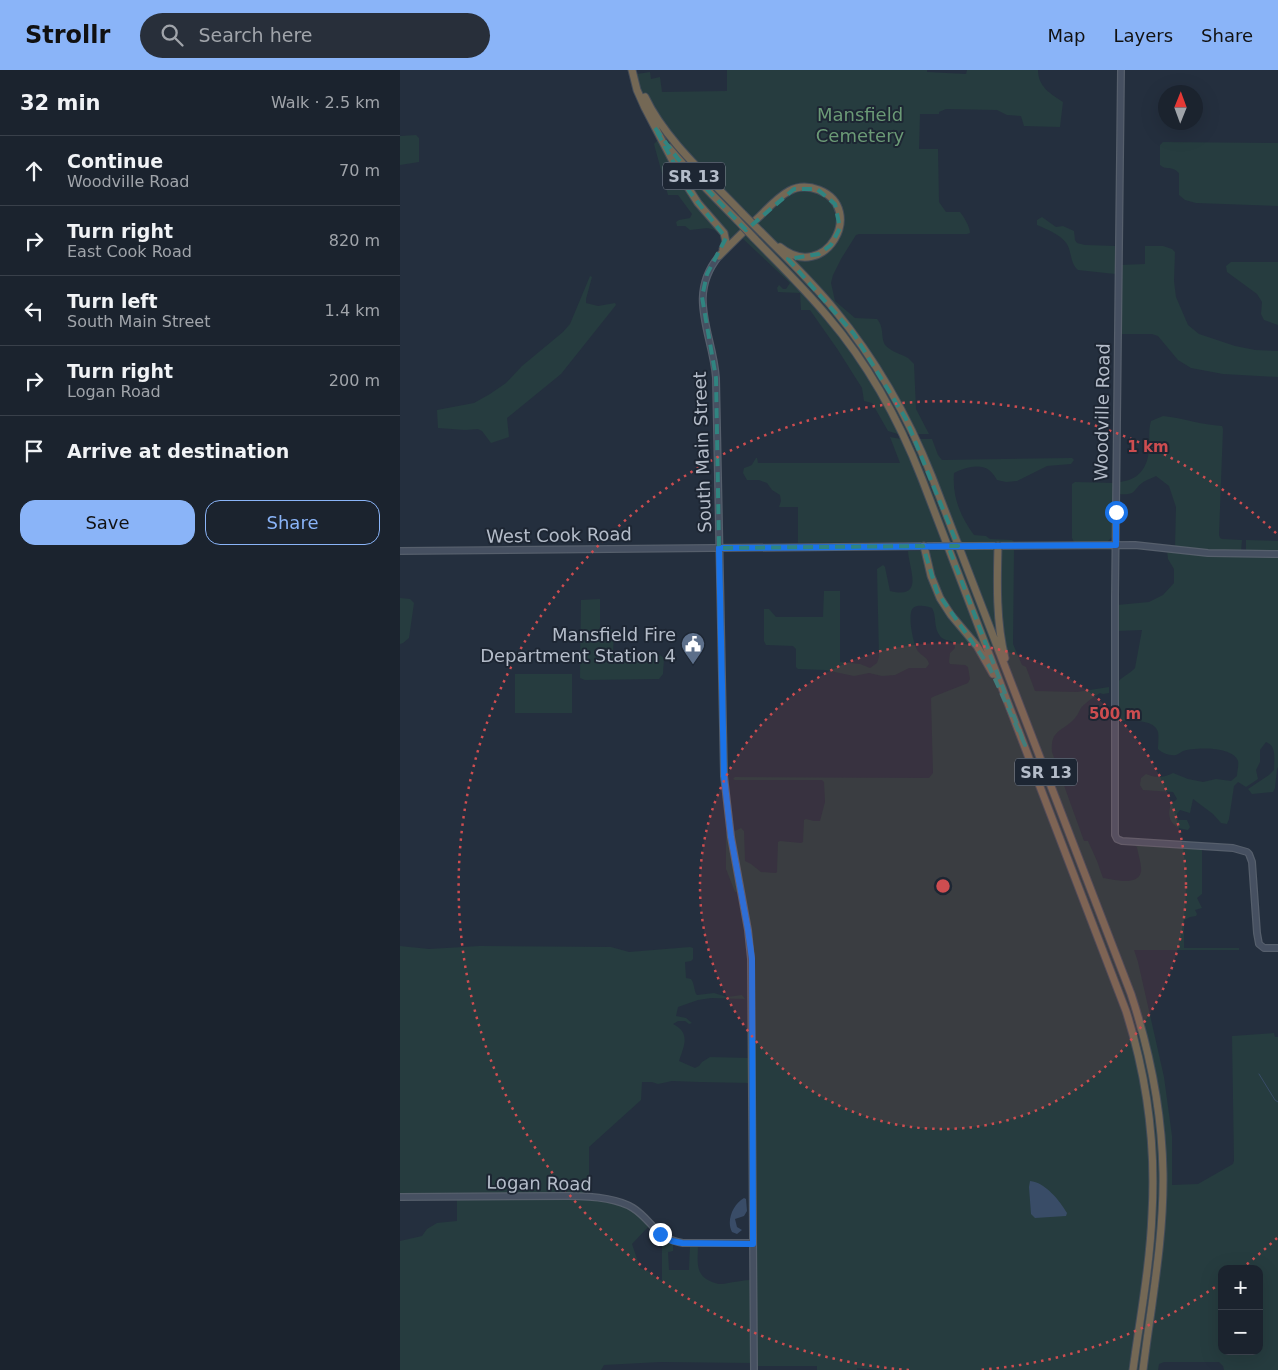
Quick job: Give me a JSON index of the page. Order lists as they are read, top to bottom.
{
  "streets": {
    "highway": ["SR 13"],
    "street": [
      "Woodville Road",
      "South Main Street",
      "West Cook Road",
      "Logan Road"
    ]
  },
  "crossings": [
    ["Woodville Road", "West Cook Road"],
    ["South Main Street", "West Cook Road"],
    ["South Main Street", "Logan Road"]
  ],
  "parks": ["Mansfield Cemetery"],
  "places": {
    "public building": ["Mansfield Fire Department Station 4"]
  },
  "north": "top",
  "page": {
    "header": "Strollr",
    "search": "Search here",
    "nav": ["Map", "Layers", "Share"],
    "heading": ["32 min", "Walk · 2.5 km"],
    "list": [
      ["Continue", "Woodville Road", "70 m"],
      ["Turn right", "East Cook Road", "820 m"],
      ["Turn left", "South Main Street", "1.4 km"],
      ["Turn right", "Logan Road", "200 m"],
      "Arrive at destination"
    ],
    "buttons": ["Save", "Share"],
    "map_buttons": ["+", "−"]
  },
  "rings": ["1 km", "500 m"]
}
